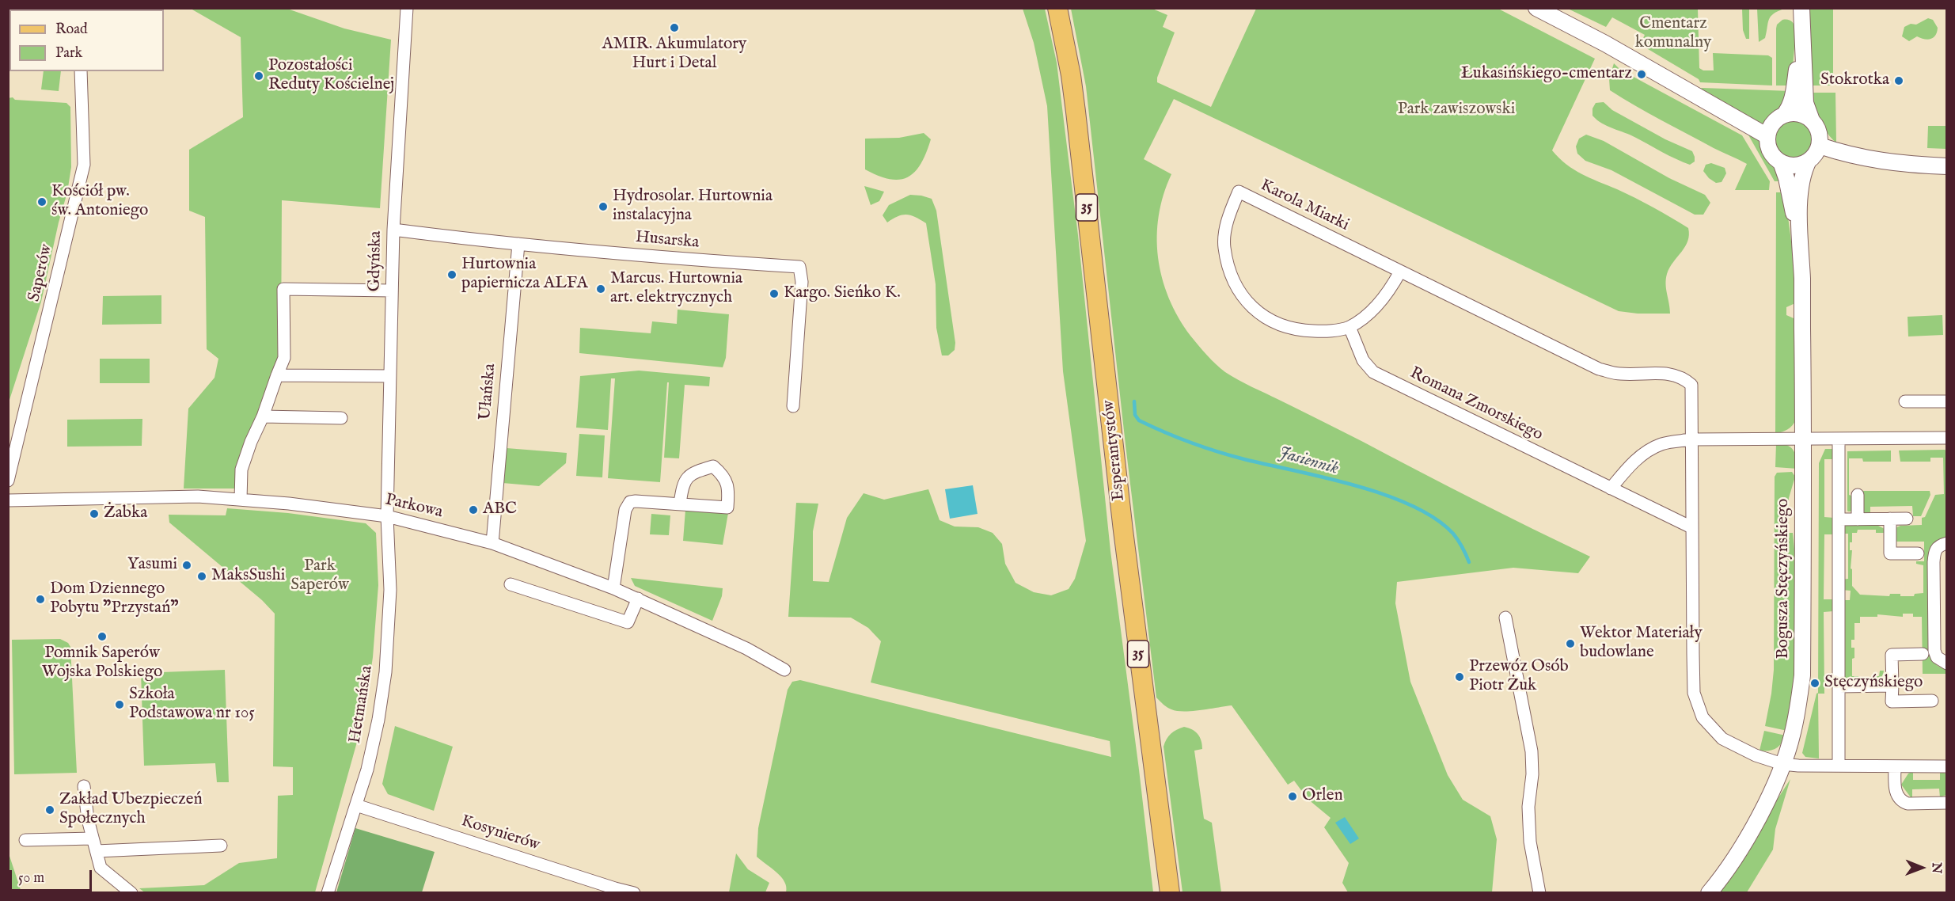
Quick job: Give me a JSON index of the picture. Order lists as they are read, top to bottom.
{
  "streets": {
    "main road": ["35", "Esperantystów"],
    "street": [
      "Karola Miarki",
      "Husarska",
      "Gdyńska",
      "Saperów",
      "Ułańska",
      "Romana Zmorskiego",
      "Parkowa",
      "Bogusza Stęczyńskiego",
      "Hetmańska",
      "Kosynierów"
    ]
  },
  "crossings": [
    ["Karola Miarki", "Romana Zmorskiego"],
    ["Husarska", "Gdyńska"],
    ["Husarska", "Ułańska"],
    ["Gdyńska", "Parkowa"],
    ["Gdyńska", "Hetmańska"],
    ["Ułańska", "Parkowa"],
    ["Parkowa", "Hetmańska"],
    ["Hetmańska", "Kosynierów"]
  ],
  "water": ["Jasiennik"],
  "parks": ["Cmentarz komunalny", "Park zawiszowski", "Park Saperów"],
  "places": [
    "AMIR. Akumulatory Hurt i Detal",
    "Łukasińskiego-cmentarz",
    "Pozostałości Reduty Kościelnej",
    "Stokrotka",
    "Kościół pw. św. Antoniego",
    "Hydrosolar. Hurtownia instalacyjna",
    "Hurtownia papiernicza ALFA",
    "Marcus. Hurtownia art. elektrycznych",
    "Kargo. Sieńko K.",
    "ABC",
    "Żabka",
    "Yasumi",
    "MaksSushi",
    "Dom Dziennego Pobytu \"Przystań\"",
    "Pomnik Saperów Wojska Polskiego",
    "Wektor Materiały budowlane",
    "Przewóz Osób Piotr Żuk",
    "Stęczyńskiego",
    "Szkoła Podstawowa nr 105",
    "Orlen",
    "Zakład Ubezpieczeń Społecznych"
  ],
  "legend": ["Road", "Park"],
  "scale_bar": "50 m",
  "north": "right"
}
